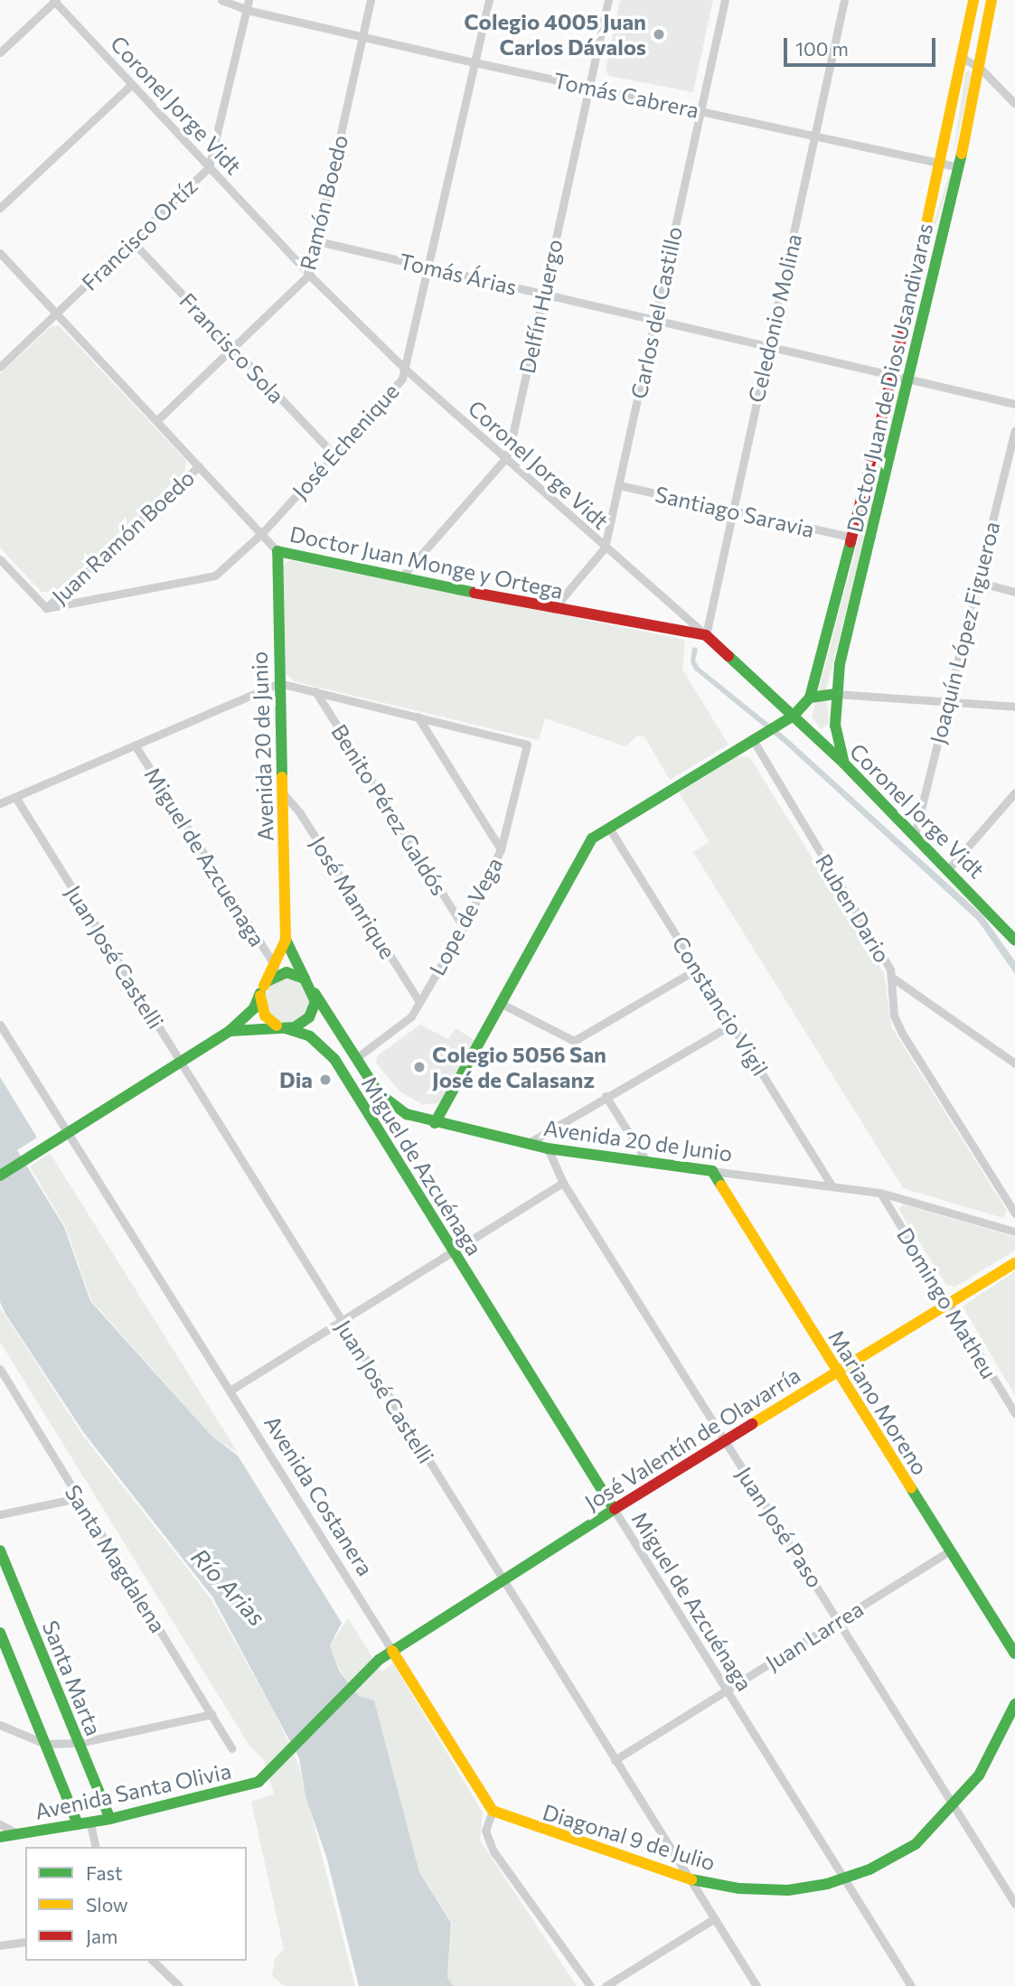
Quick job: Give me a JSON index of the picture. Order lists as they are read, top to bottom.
{
  "streets": {
    "street": [
      "Tomás Cabrera",
      "Coronel Jorge Vidt",
      "Ramón Boedo",
      "Francisco Ortíz",
      "Tomás Árias",
      "Delfín Huergo",
      "Carlos del Castillo",
      "Celedonio Molina",
      "Francisco Sola",
      "Doctor Juan de Dios Usandivaras",
      "José Echenique",
      "Santiago Saravia",
      "Juan Ramón Boedo",
      "Doctor Juan Monge y Ortega",
      "Joaquín López Figueroa",
      "Avenida 20 de Junio",
      "Benito Pérez Galdós",
      "Miguel de Azcuenaga",
      "José Manrique",
      "Ruben Dario",
      "Lope de Vega",
      "Juan José Castelli",
      "Constancio Vigil",
      "Miguel de Azcuénaga",
      "Domingo Matheu",
      "Mariano Moreno",
      "José Valentín de Olavarría",
      "Avenida Costanera",
      "Juan José Paso",
      "Santa Magdalena",
      "Juan Larrea",
      "Santa Marta",
      "Avenida Santa Olivia",
      "Diagonal 9 de Julio"
    ]
  },
  "crossings": [
    ["Tomás Cabrera", "Ramón Boedo"],
    ["Tomás Cabrera", "Francisco Ortíz"],
    ["Tomás Cabrera", "Delfín Huergo"],
    ["Tomás Cabrera", "Carlos del Castillo"],
    ["Tomás Cabrera", "Celedonio Molina"],
    ["Tomás Cabrera", "Doctor Juan de Dios Usandivaras"],
    ["Tomás Cabrera", "José Echenique"],
    ["Coronel Jorge Vidt", "Ramón Boedo"],
    ["Coronel Jorge Vidt", "Francisco Ortíz"],
    ["Coronel Jorge Vidt", "Delfín Huergo"],
    ["Coronel Jorge Vidt", "Carlos del Castillo"],
    ["Coronel Jorge Vidt", "Celedonio Molina"],
    ["Coronel Jorge Vidt", "Doctor Juan de Dios Usandivaras"],
    ["Coronel Jorge Vidt", "José Echenique"],
    ["Coronel Jorge Vidt", "Doctor Juan Monge y Ortega"],
    ["Coronel Jorge Vidt", "Joaquín López Figueroa"],
    ["Ramón Boedo", "Tomás Árias"],
    ["Ramón Boedo", "Francisco Sola"],
    ["Ramón Boedo", "Doctor Juan Monge y Ortega"],
    ["Francisco Ortíz", "Francisco Sola"],
    ["Francisco Ortíz", "Doctor Juan Monge y Ortega"],
    ["Tomás Árias", "Delfín Huergo"],
    ["Tomás Árias", "Carlos del Castillo"],
    ["Tomás Árias", "Celedonio Molina"],
    ["Tomás Árias", "Doctor Juan de Dios Usandivaras"],
    ["Tomás Árias", "José Echenique"],
    ["Delfín Huergo", "Doctor Juan Monge y Ortega"],
    ["Carlos del Castillo", "Santiago Saravia"],
    ["Carlos del Castillo", "Doctor Juan Monge y Ortega"],
    ["Celedonio Molina", "Santiago Saravia"],
    ["Celedonio Molina", "Doctor Juan Monge y Ortega"],
    ["Francisco Sola", "José Echenique"],
    ["Doctor Juan de Dios Usandivaras", "Santiago Saravia"],
    ["José Echenique", "Juan Ramón Boedo"],
    ["José Echenique", "Doctor Juan Monge y Ortega"],
    ["Juan Ramón Boedo", "Doctor Juan Monge y Ortega"],
    ["Doctor Juan Monge y Ortega", "Avenida 20 de Junio"],
    ["Avenida 20 de Junio", "Miguel de Azcuenaga"],
    ["Avenida 20 de Junio", "José Manrique"],
    ["Avenida 20 de Junio", "Lope de Vega"],
    ["Avenida 20 de Junio", "Juan José Castelli"],
    ["Avenida 20 de Junio", "Constancio Vigil"],
    ["Avenida 20 de Junio", "Miguel de Azcuénaga"],
    ["Avenida 20 de Junio", "Domingo Matheu"],
    ["Avenida 20 de Junio", "Mariano Moreno"],
    ["Avenida 20 de Junio", "Avenida Costanera"],
    ["Avenida 20 de Junio", "Juan José Paso"],
    ["Benito Pérez Galdós", "Lope de Vega"],
    ["José Manrique", "Lope de Vega"],
    ["Juan José Castelli", "José Valentín de Olavarría"],
    ["Juan José Castelli", "Juan Larrea"],
    ["Juan José Castelli", "Diagonal 9 de Julio"],
    ["Miguel de Azcuénaga", "José Valentín de Olavarría"],
    ["Miguel de Azcuénaga", "Juan Larrea"],
    ["Miguel de Azcuénaga", "Diagonal 9 de Julio"],
    ["Domingo Matheu", "José Valentín de Olavarría"],
    ["Mariano Moreno", "José Valentín de Olavarría"],
    ["Mariano Moreno", "Juan Larrea"],
    ["José Valentín de Olavarría", "Avenida Costanera"],
    ["José Valentín de Olavarría", "Juan José Paso"],
    ["José Valentín de Olavarría", "Avenida Santa Olivia"],
    ["Avenida Costanera", "Diagonal 9 de Julio"],
    ["Juan José Paso", "Juan Larrea"],
    ["Juan José Paso", "Diagonal 9 de Julio"],
    ["Santa Marta", "Avenida Santa Olivia"]
  ],
  "water": ["Río Arias"],
  "places": ["Colegio 4005 Juan Carlos Dávalos", "Colegio 5056 San José de Calasanz", "Dia"],
  "legend": ["Fast", "Slow", "Jam"],
  "scale_bar": "100 m"
}
